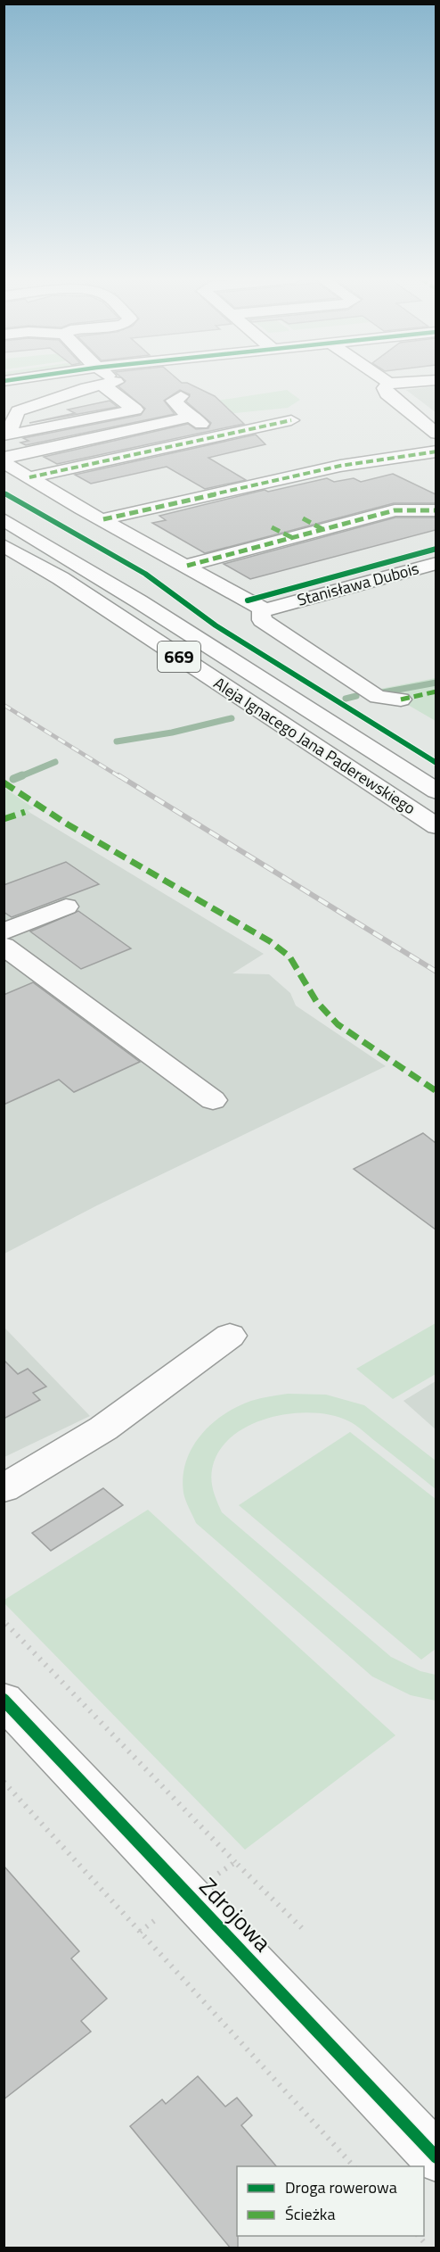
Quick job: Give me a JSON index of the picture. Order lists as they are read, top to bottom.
{
  "streets": {
    "main road": [
      "Stanisława Dubois",
      "669",
      "Aleja Ignacego Jana Paderewskiego",
      "Zdrojowa"
    ]
  },
  "legend": ["Droga rowerowa", "Ścieżka"]
}
